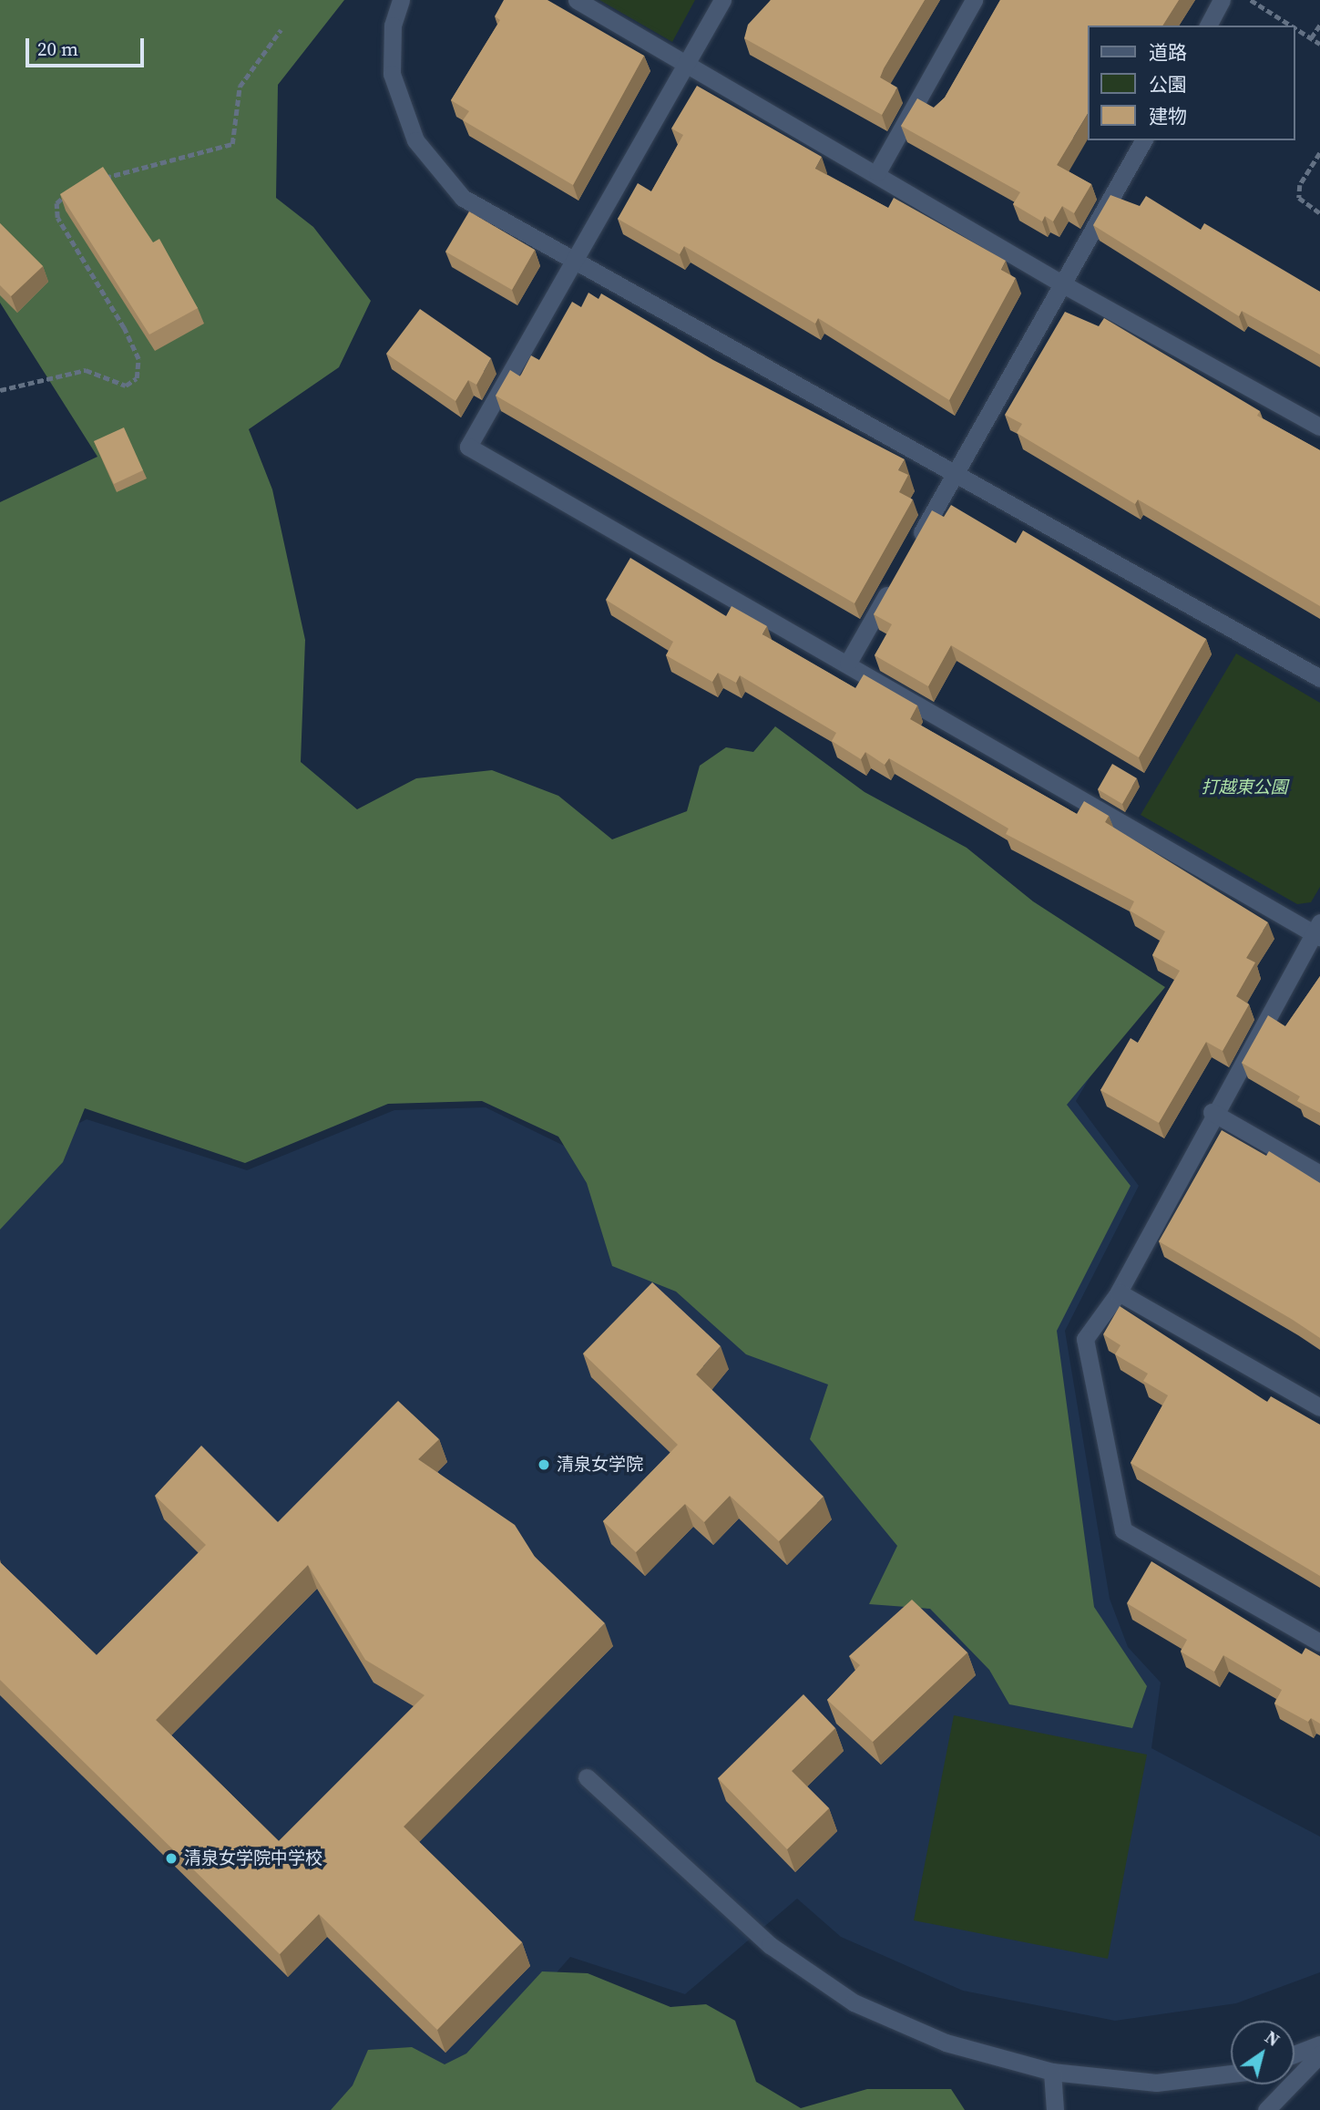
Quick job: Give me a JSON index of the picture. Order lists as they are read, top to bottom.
{
  "parks": ["打越東公園"],
  "places": ["清泉女学院", "清泉女学院中学校"],
  "legend": ["道路", "公園", "建物"],
  "scale_bar": "20 m",
  "north": "top right"
}
